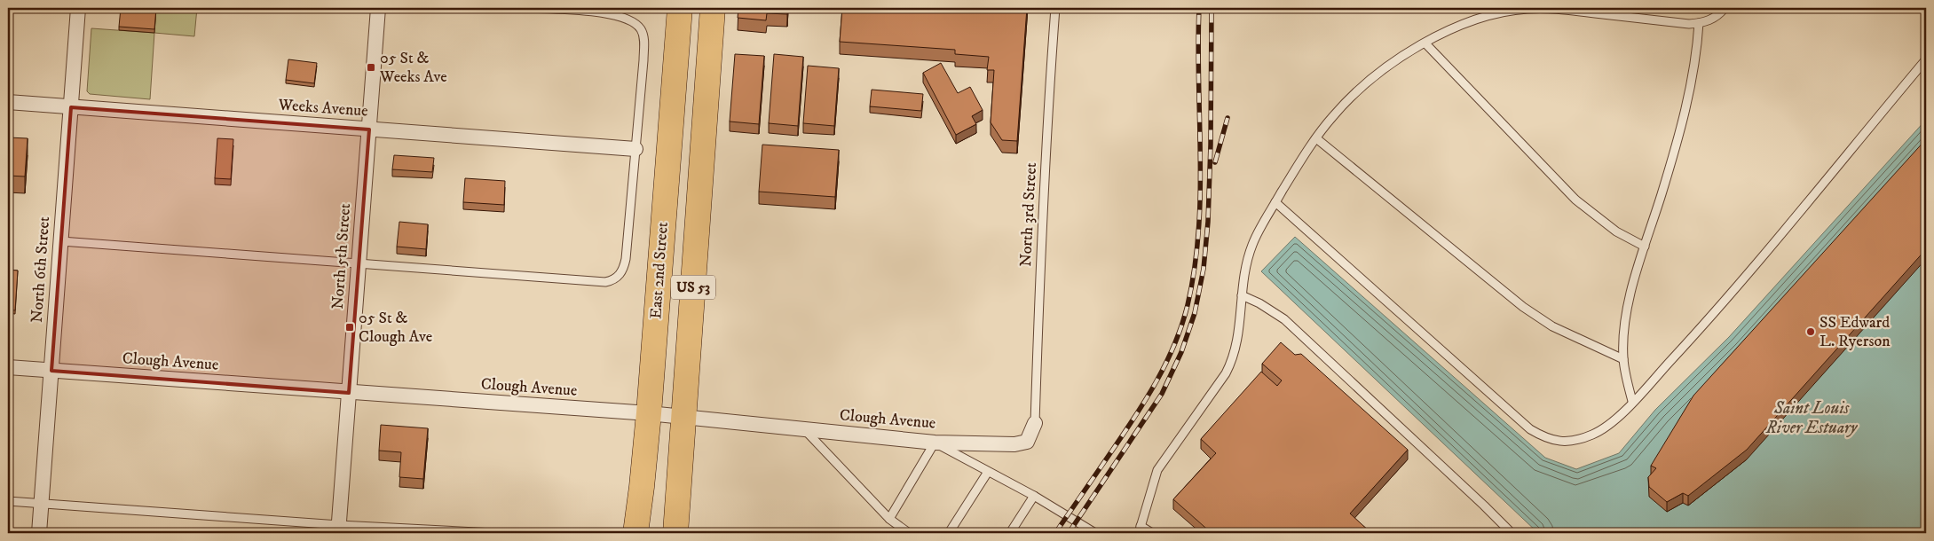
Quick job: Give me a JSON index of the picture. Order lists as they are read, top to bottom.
{
  "streets": {
    "highway": ["East 2nd Street", "US 53"],
    "street": [
      "Weeks Avenue",
      "North 5th Street",
      "North 6th Street",
      "Clough Avenue"
    ],
    "lane": ["North 3rd Street"]
  },
  "crossings": [
    ["Weeks Avenue", "North 5th Street"],
    ["Weeks Avenue", "North 6th Street"],
    ["North 3rd Street", "Clough Avenue"],
    ["North 5th Street", "Clough Avenue"],
    ["North 6th Street", "Clough Avenue"],
    ["East 2nd Street", "Clough Avenue"],
    ["US 53", "Clough Avenue"]
  ],
  "water": ["Saint Louis River Estuary"],
  "places": {
    "transit": ["05 St & Weeks Ave", "05 St & Clough Ave"],
    "other": ["SS Edward L. Ryerson"]
  }
}
